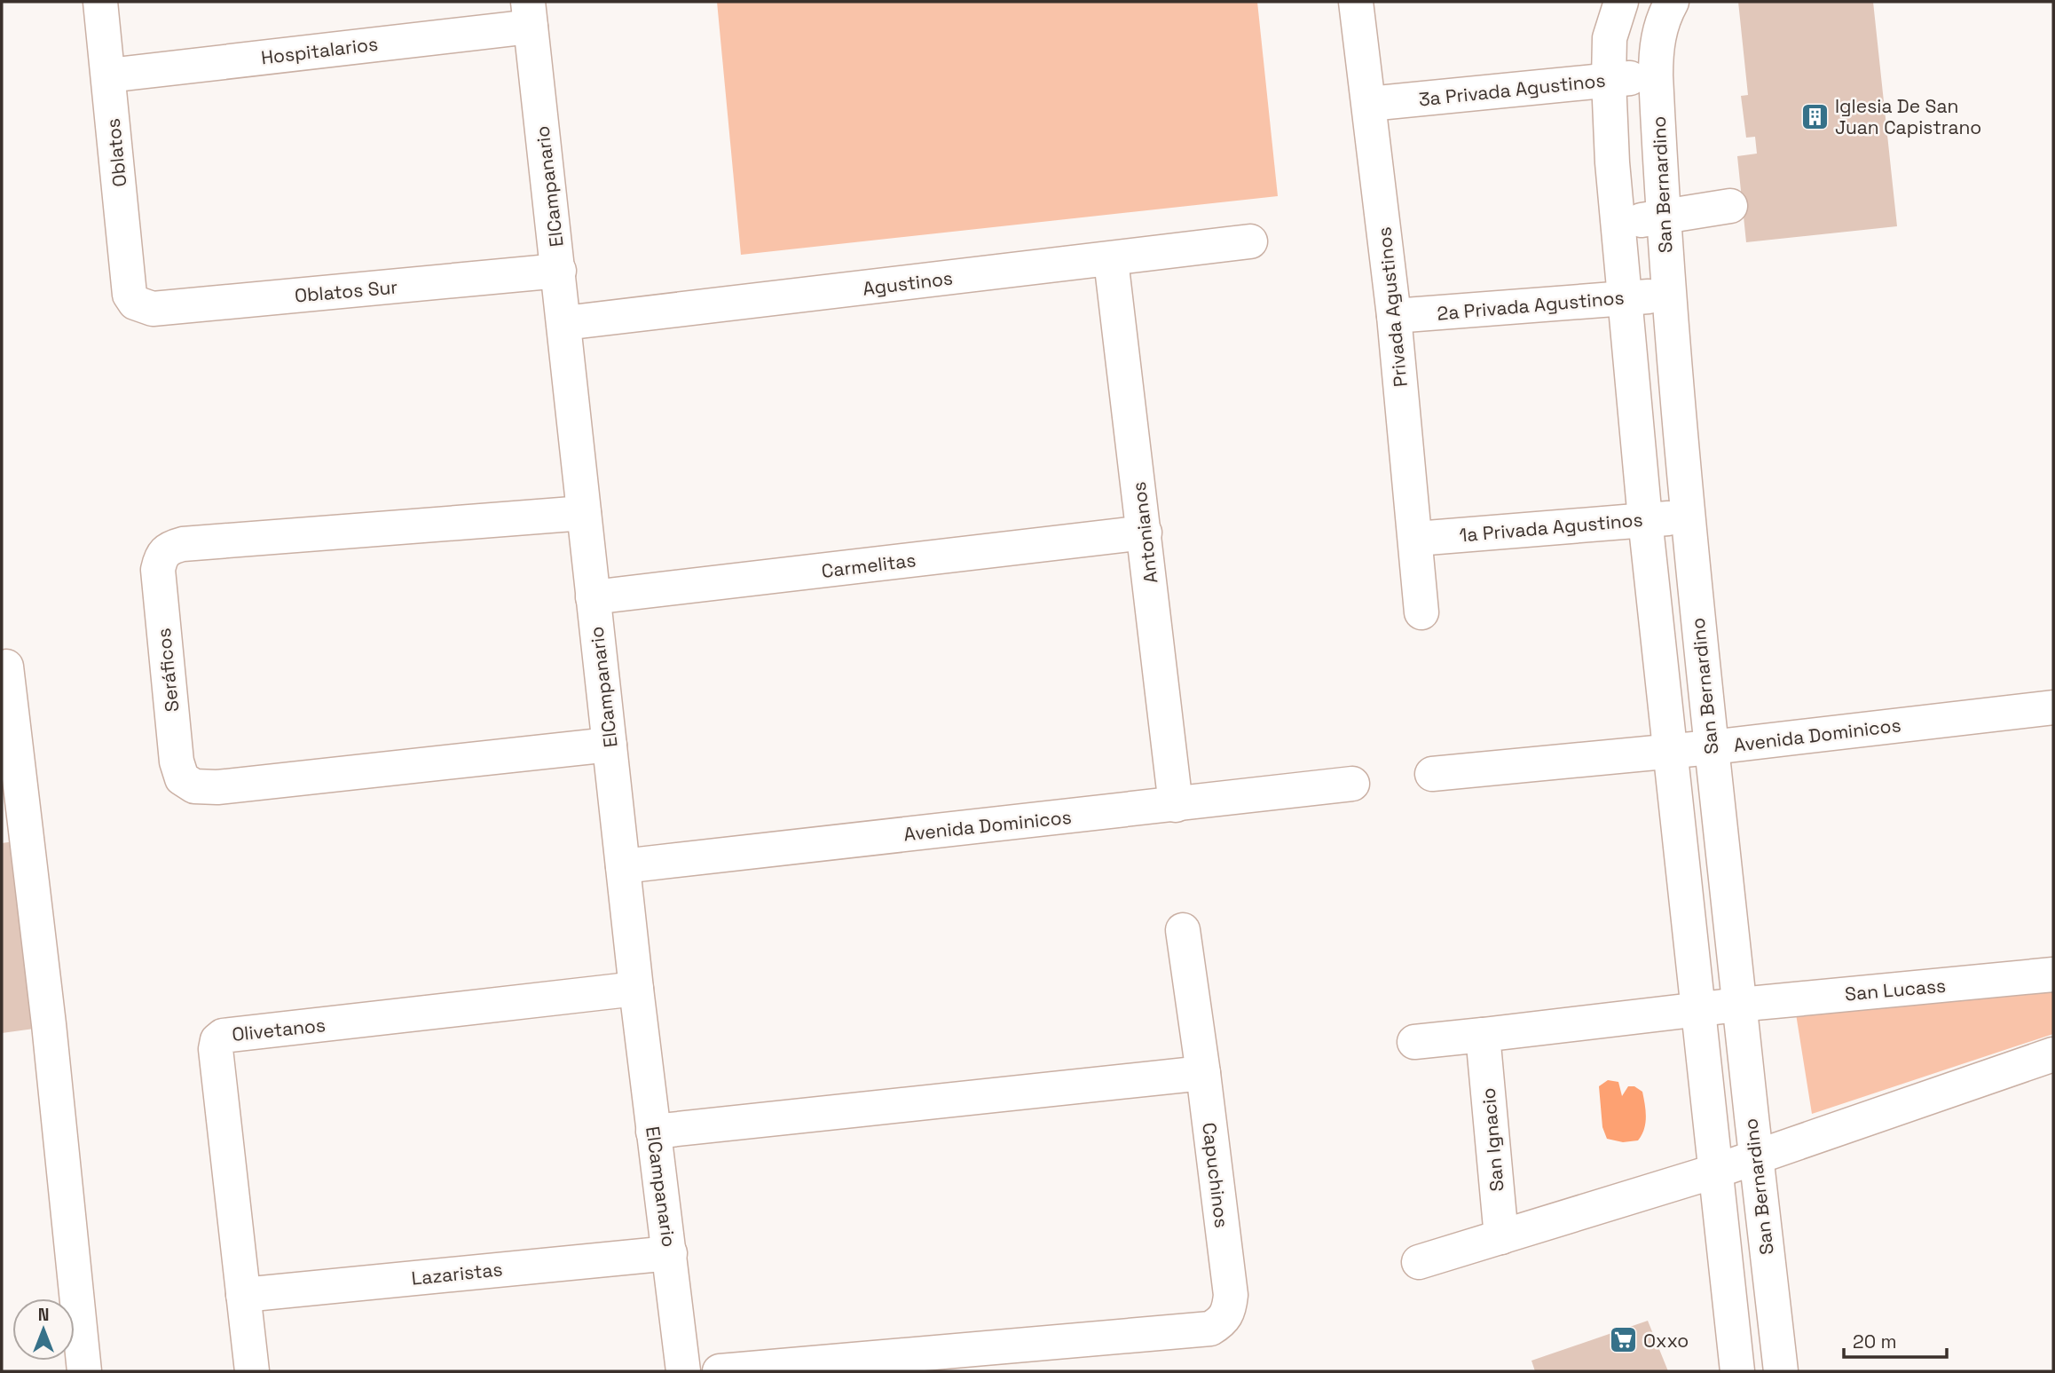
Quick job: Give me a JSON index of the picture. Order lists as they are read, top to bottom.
{
  "streets": {
    "street": [
      "Hospitalarios",
      "3a Privada Agustinos",
      "Oblatos",
      "San Bernardino",
      "ElCampanario",
      "Agustinos",
      "Oblatos Sur",
      "2a Privada Agustinos",
      "Privada Agustinos",
      "1a Privada Agustinos",
      "Antonianos",
      "Carmelitas",
      "Seráficos",
      "Avenida Dominicos",
      "San Lucass",
      "Olivetanos",
      "San Ignacio",
      "Capuchinos",
      "Lazaristas"
    ]
  },
  "crossings": [
    ["Hospitalarios", "Oblatos"],
    ["Hospitalarios", "ElCampanario"],
    ["3a Privada Agustinos", "San Bernardino"],
    ["3a Privada Agustinos", "Privada Agustinos"],
    ["Oblatos", "Oblatos Sur"],
    ["San Bernardino", "2a Privada Agustinos"],
    ["San Bernardino", "1a Privada Agustinos"],
    ["San Bernardino", "Avenida Dominicos"],
    ["San Bernardino", "San Lucass"],
    ["ElCampanario", "Agustinos"],
    ["ElCampanario", "Oblatos Sur"],
    ["ElCampanario", "Carmelitas"],
    ["ElCampanario", "Seráficos"],
    ["ElCampanario", "Avenida Dominicos"],
    ["ElCampanario", "Olivetanos"],
    ["ElCampanario", "Lazaristas"],
    ["Agustinos", "Antonianos"],
    ["2a Privada Agustinos", "Privada Agustinos"],
    ["Privada Agustinos", "1a Privada Agustinos"],
    ["Antonianos", "Carmelitas"],
    ["Antonianos", "Avenida Dominicos"],
    ["Olivetanos", "Lazaristas"]
  ],
  "places": {
    "building": ["Iglesia De San Juan Capistrano"],
    "supermarket": ["Oxxo"]
  },
  "scale_bar": "20 m",
  "north": "top"
}
